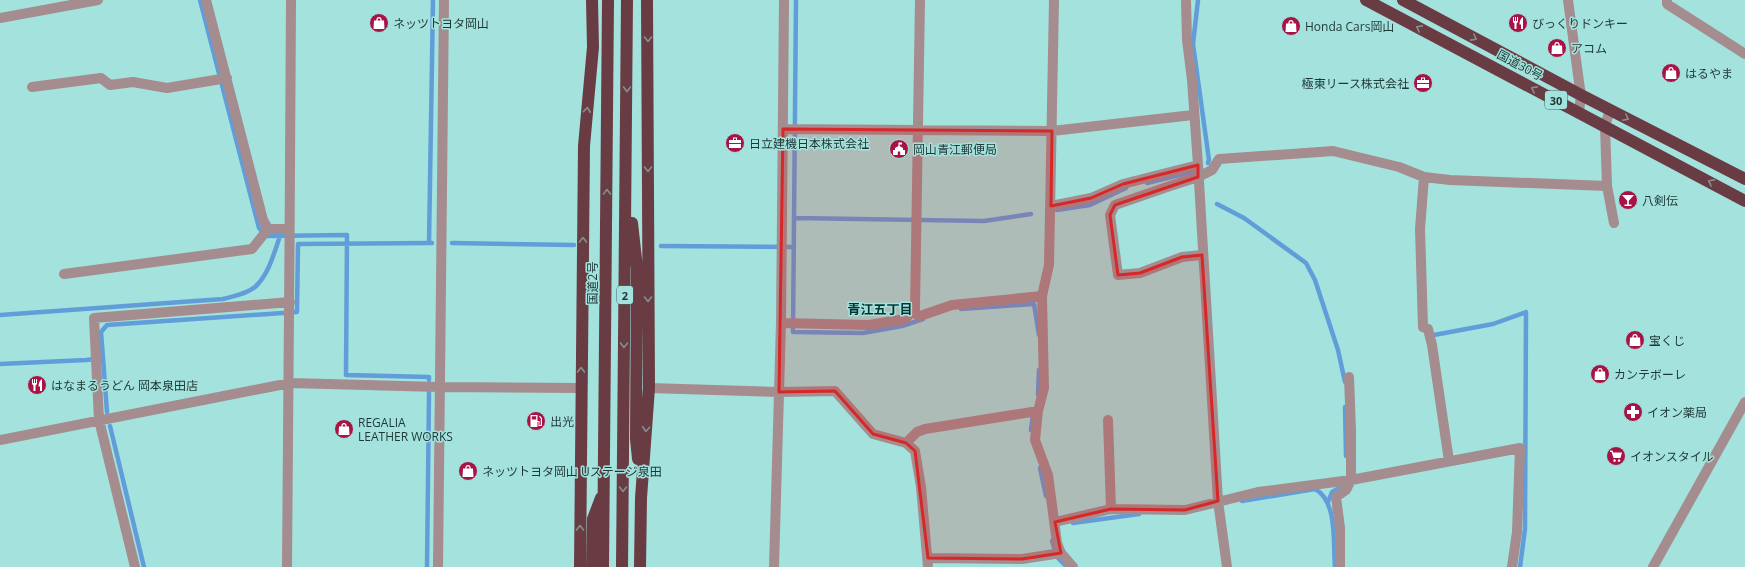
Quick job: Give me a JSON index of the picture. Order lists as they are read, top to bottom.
{
  "streets": {
    "highway": [
      "国道30号",
      "30",
      "国道2号",
      "2"
    ]
  },
  "districts": ["青江五丁目"],
  "places": {
    "shop": [
      "ネッツトヨタ岡山",
      "Honda Cars岡山",
      "アコム",
      "はるやま",
      "宝くじ",
      "カンテボーレ",
      "REGALIA LEATHER WORKS",
      "ネッツトヨタ岡山 Uステージ泉田"
    ],
    "restaurant": ["びっくりドンキー", "はなまるうどん 岡本泉田店"],
    "office": ["極東リース株式会社", "日立建機日本株式会社"],
    "public building": ["岡山青江郵便局"],
    "bar": ["八剣伝"],
    "pharmacy": ["イオン薬局"],
    "fuel station": ["出光"],
    "supermarket": ["イオンスタイル"]
  }
}
